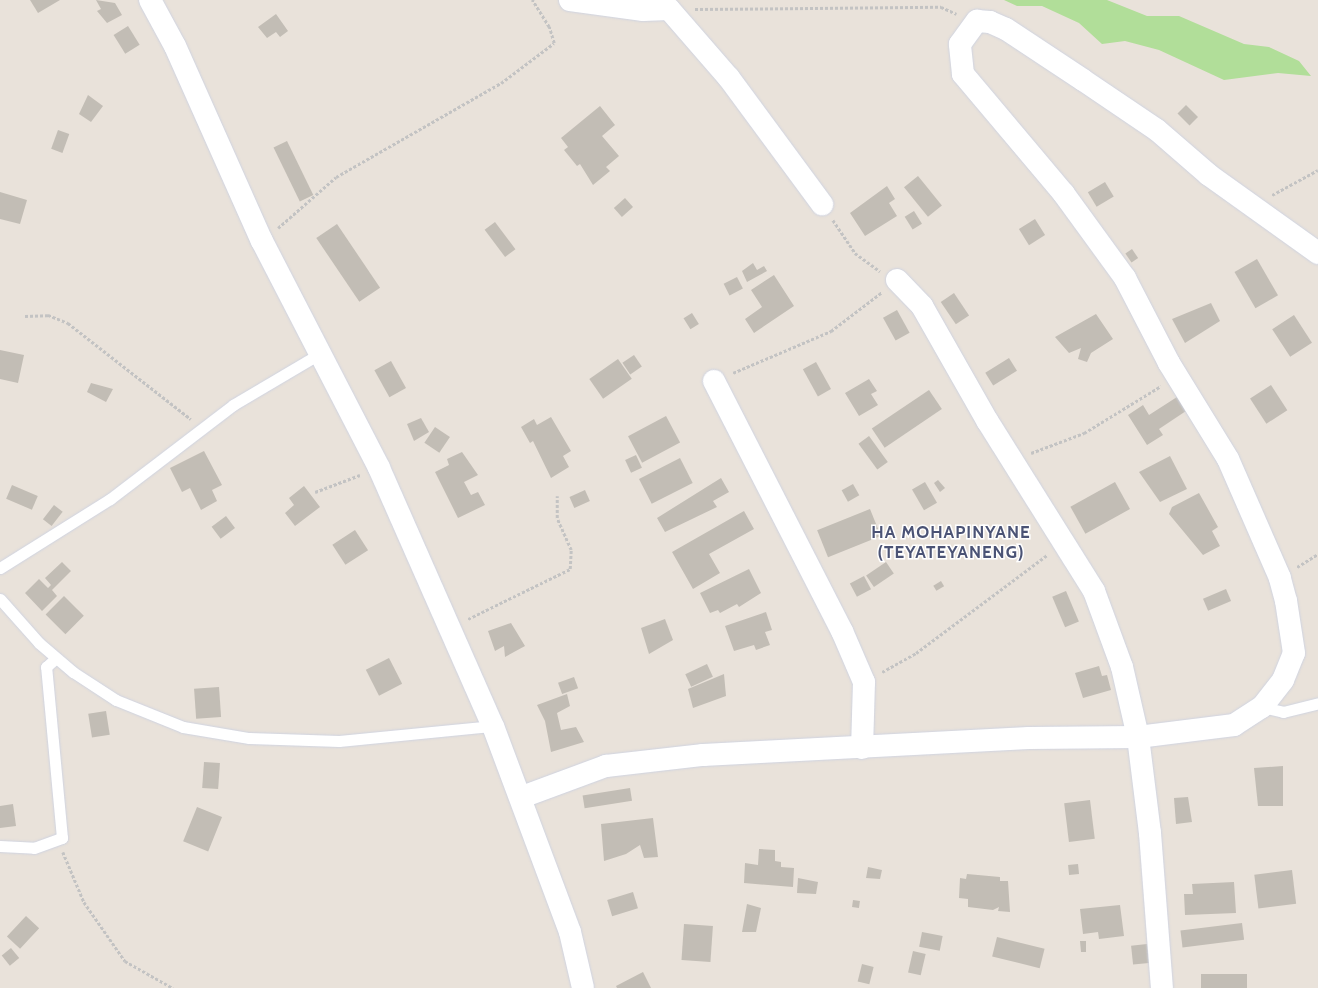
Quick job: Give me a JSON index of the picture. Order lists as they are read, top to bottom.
{
  "districts": ["HA MOHAPINYANE (TEYATEYANENG)"]
}
